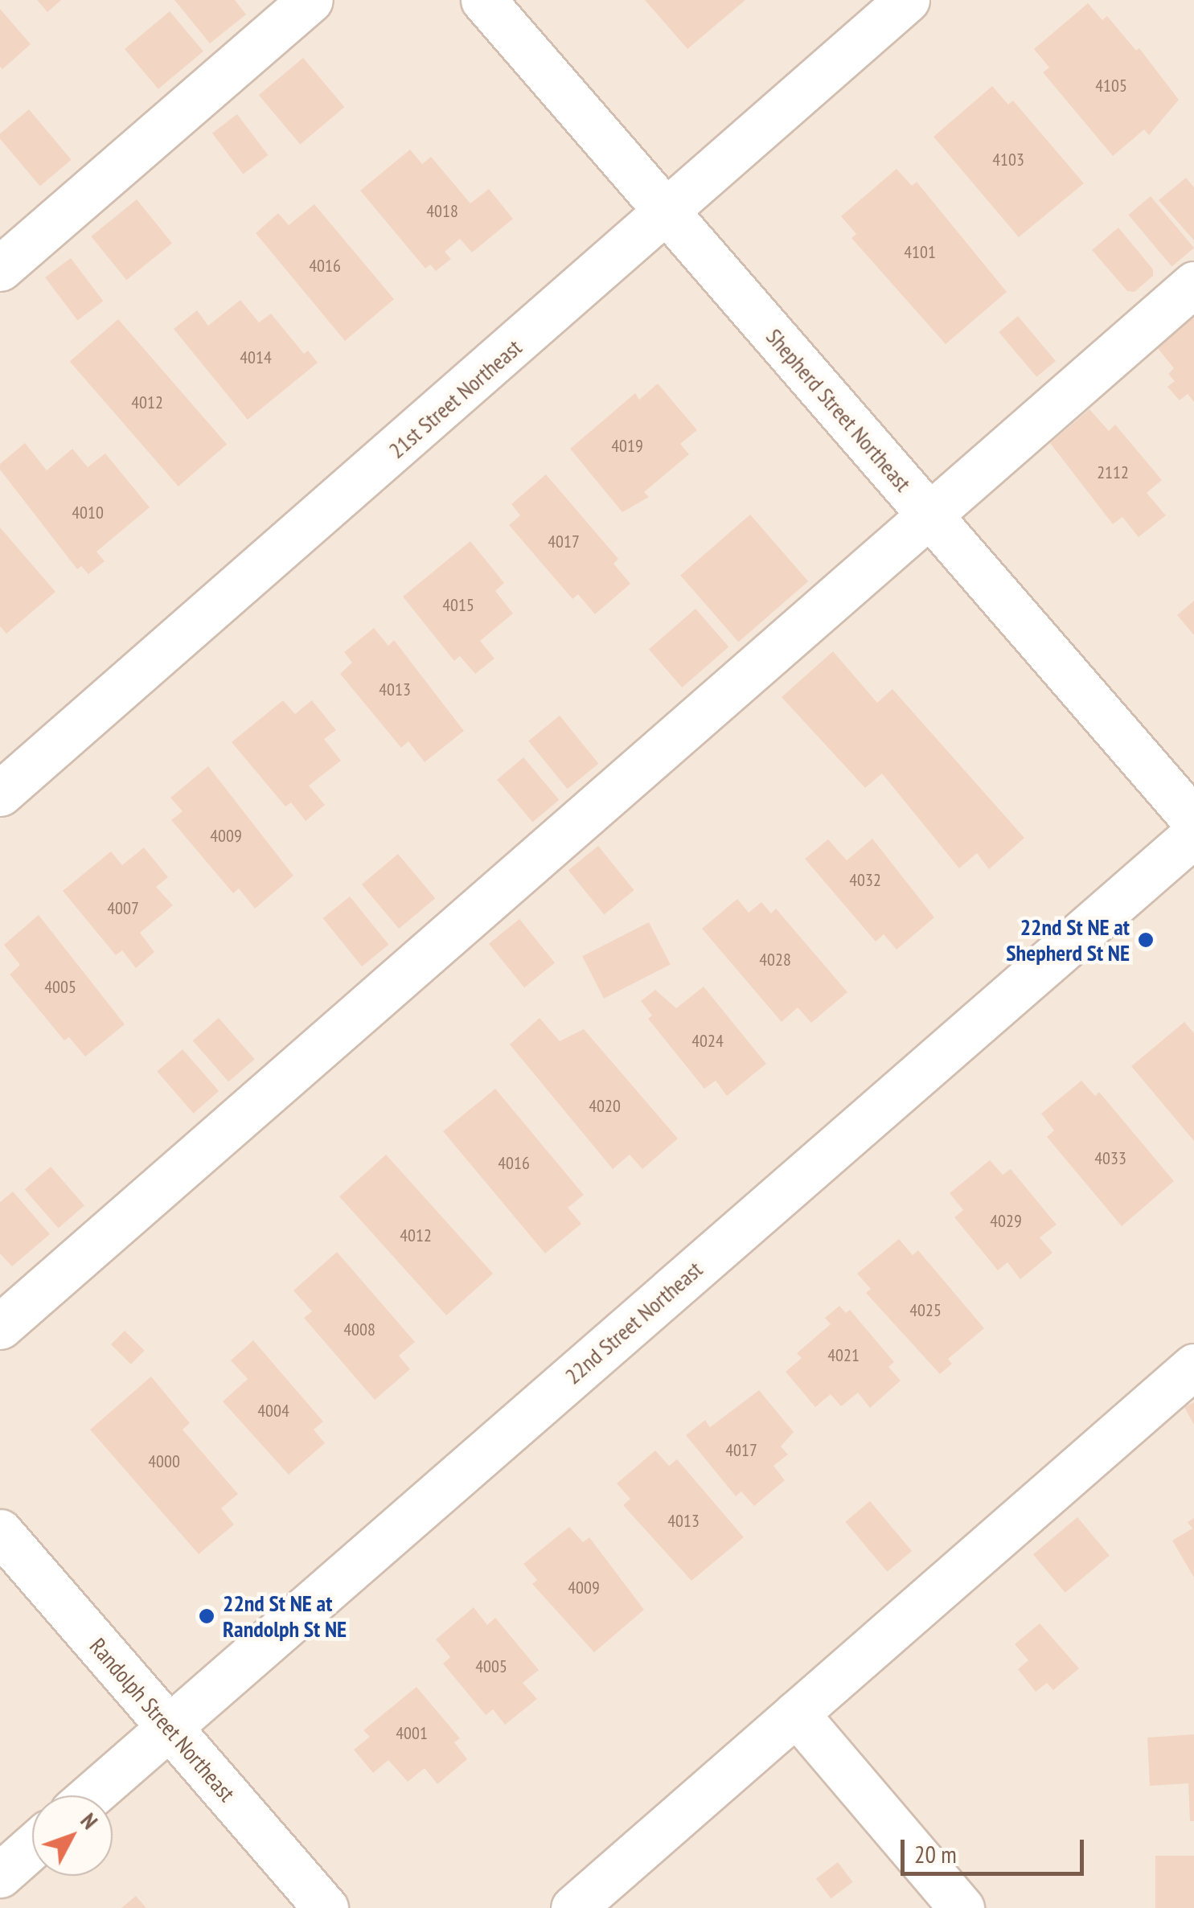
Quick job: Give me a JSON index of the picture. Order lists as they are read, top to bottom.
{
  "streets": {
    "street": [
      "21st Street Northeast",
      "Shepherd Street Northeast",
      "22nd Street Northeast",
      "Randolph Street Northeast"
    ]
  },
  "crossings": [
    ["21st Street Northeast", "Shepherd Street Northeast"],
    ["22nd Street Northeast", "Randolph Street Northeast"]
  ],
  "places": ["22nd St NE at Shepherd St NE", "22nd St NE at Randolph St NE"],
  "house_numbers": [
    "4105",
    "4103",
    "4018",
    "4101",
    "4016",
    "4014",
    "4012",
    "4019",
    "2112",
    "4010",
    "4017",
    "4015",
    "4013",
    "4009",
    "4032",
    "4007",
    "4028",
    "4005",
    "4024",
    "4020",
    "4033",
    "4016",
    "4029",
    "4012",
    "4025",
    "4008",
    "4021",
    "4004",
    "4017",
    "4000",
    "4013",
    "4009",
    "4005",
    "4001"
  ],
  "scale_bar": "20 m",
  "north": "top right"
}
